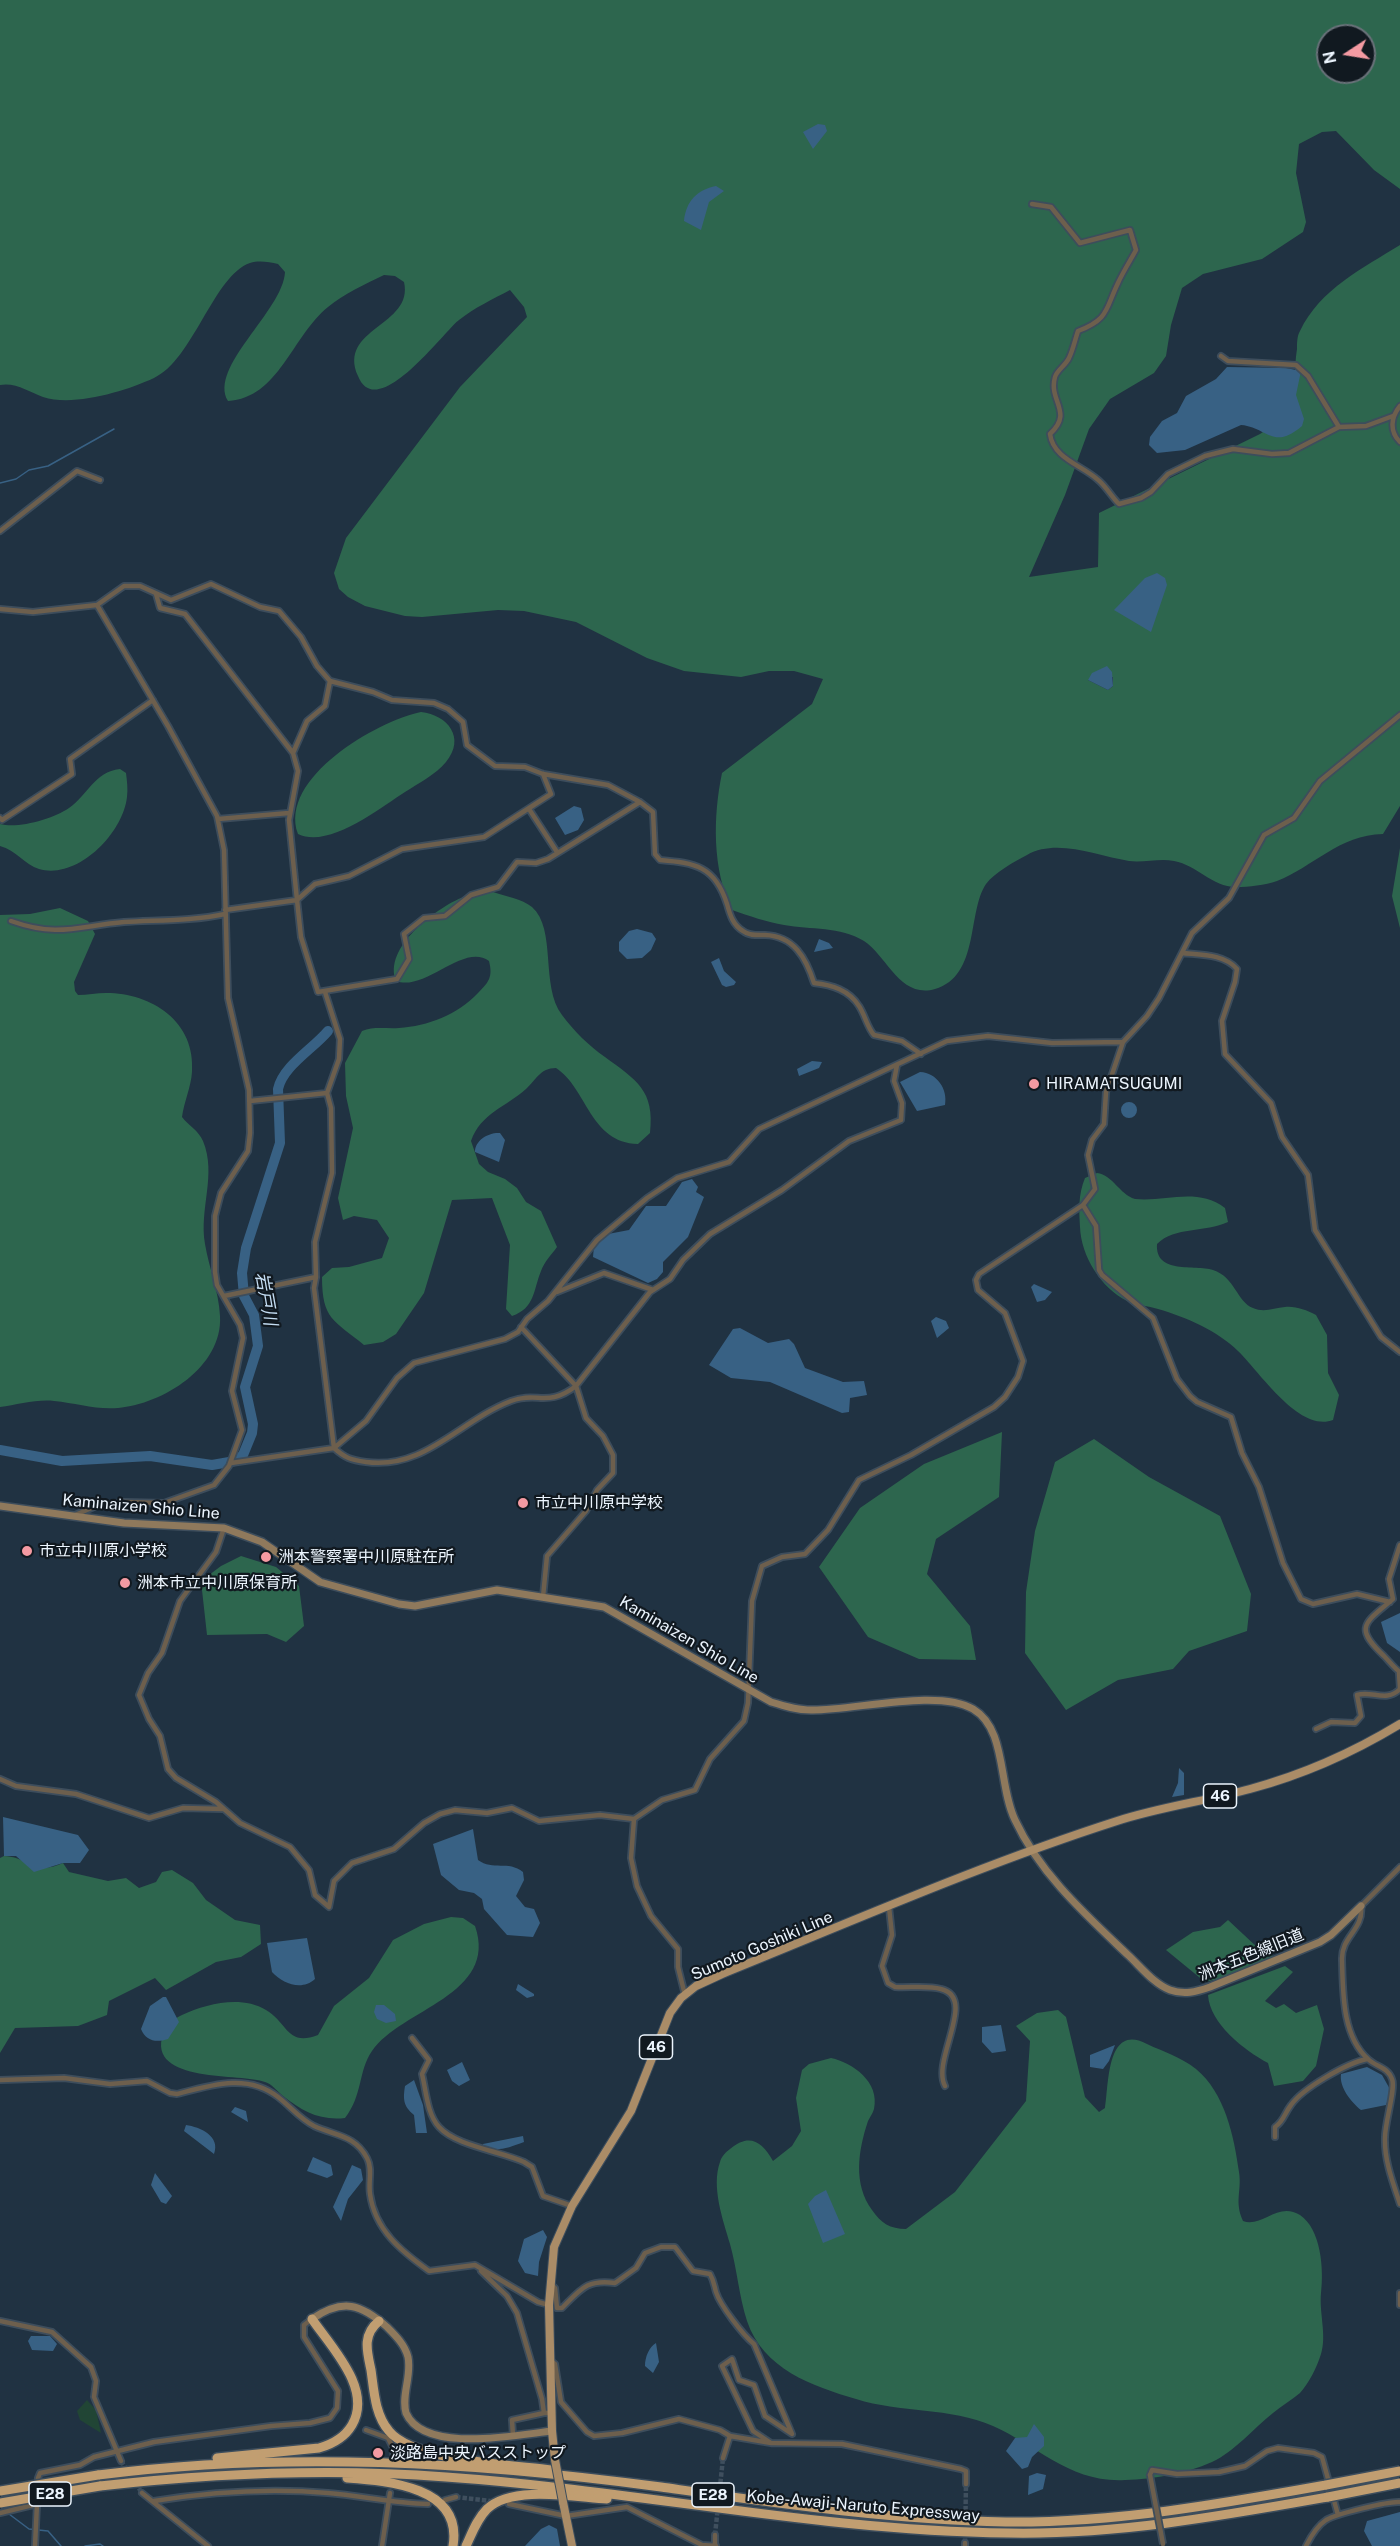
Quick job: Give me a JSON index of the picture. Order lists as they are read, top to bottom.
{
  "streets": {
    "highway": ["E28", "Kobe-Awaji-Naruto Expressway"],
    "main road": [
      "Kaminaizen Shio Line",
      "46",
      "Sumoto Goshiki Line",
      "洲本五色線旧道"
    ]
  },
  "crossings": [
    ["Kaminaizen Shio Line", "Sumoto Goshiki Line"],
    ["Kaminaizen Shio Line", "洲本五色線旧道"],
    ["Sumoto Goshiki Line", "洲本五色線旧道"]
  ],
  "water": ["岩戸川"],
  "places": [
    "HIRAMATSUGUMI",
    "市立中川原中学校",
    "市立中川原小学校",
    "洲本警察署中川原駐在所",
    "洲本市立中川原保育所",
    "淡路島中央バスストップ"
  ],
  "north": "left"
}
